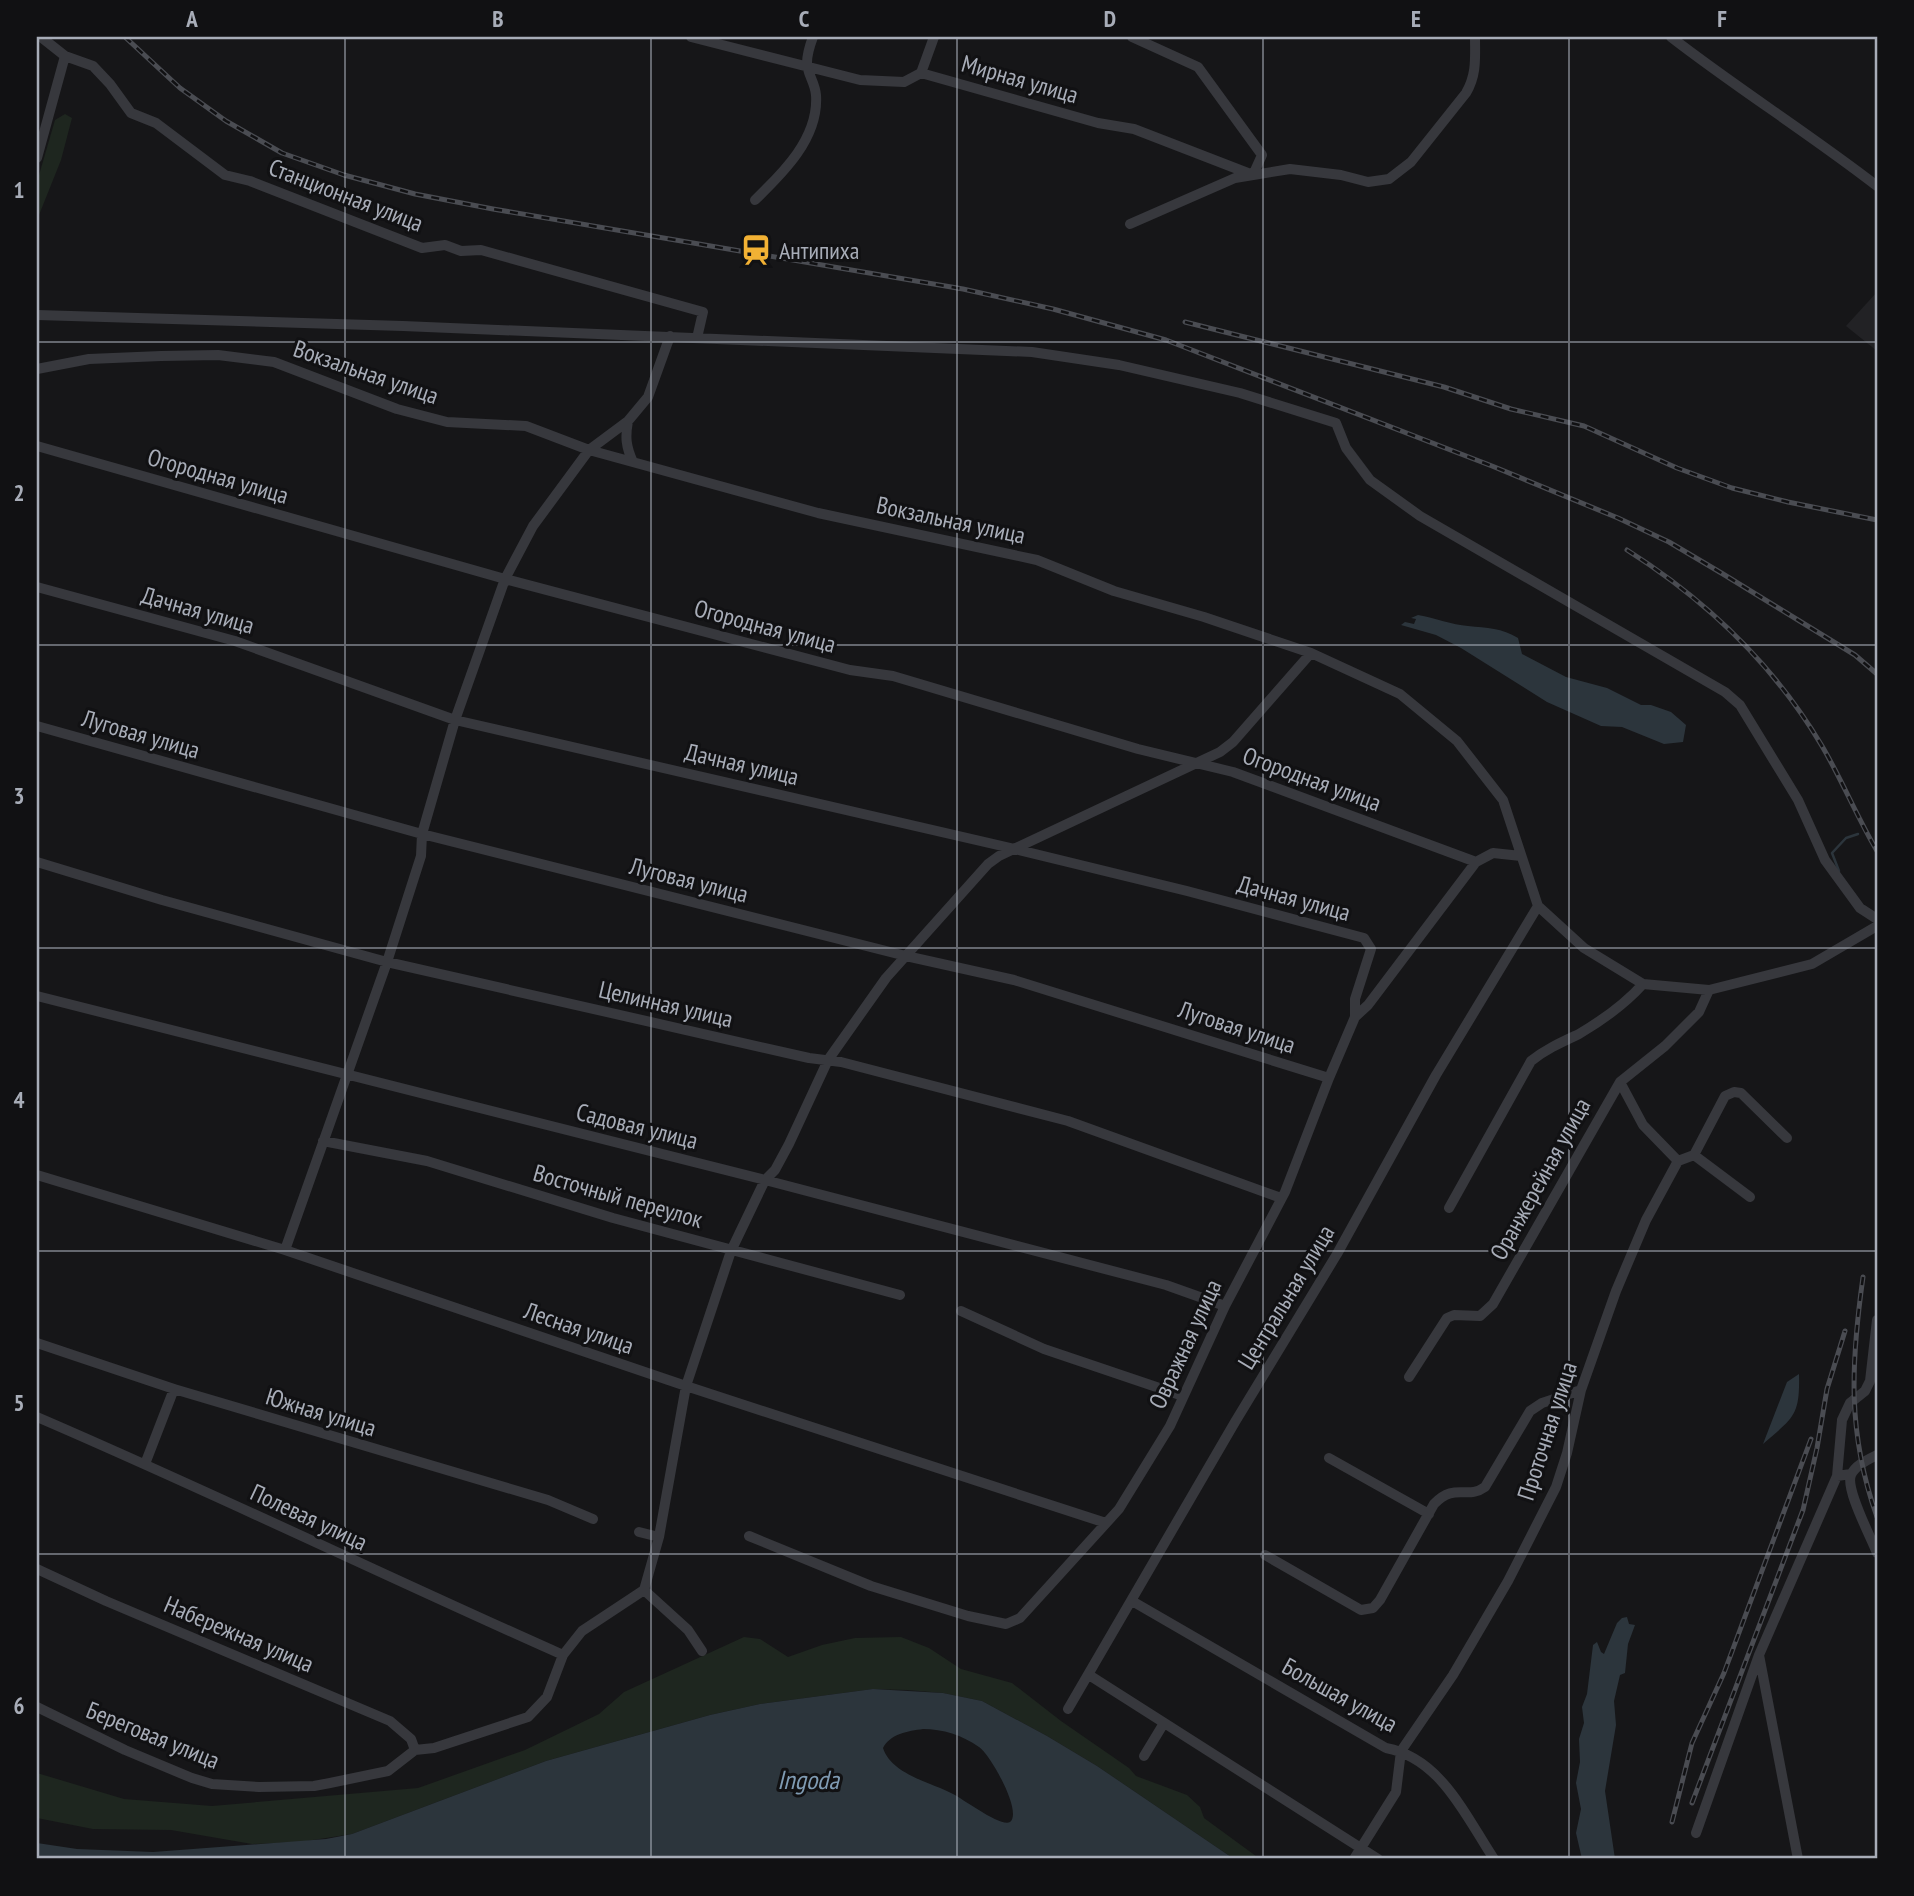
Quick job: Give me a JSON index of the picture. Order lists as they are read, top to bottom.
{
  "streets": {
    "street": [
      "Мирная улица",
      "Станционная улица",
      "Вокзальная улица",
      "Огородная улица",
      "Дачная улица",
      "Луговая улица",
      "Целинная улица",
      "Садовая улица",
      "Оранжерейная улица",
      "Восточный переулок",
      "Центральная улица",
      "Лесная улица",
      "Овражная улица",
      "Южная улица",
      "Проточная улица",
      "Полевая улица",
      "Набережная улица",
      "Большая улица",
      "Береговая улица"
    ]
  },
  "crossings": [
    ["Вокзальная улица", "Оранжерейная улица"],
    ["Вокзальная улица", "Центральная улица"],
    ["Огородная улица", "Овражная улица"],
    ["Дачная улица", "Овражная улица"],
    ["Луговая улица", "Овражная улица"],
    ["Целинная улица", "Овражная улица"],
    ["Садовая улица", "Овражная улица"],
    ["Центральная улица", "Большая улица"],
    ["Лесная улица", "Овражная улица"],
    ["Проточная улица", "Большая улица"],
    ["Полевая улица", "Береговая улица"],
    ["Набережная улица", "Береговая улица"]
  ],
  "water": ["Ingoda"],
  "places": {
    "station": ["Антипиха"]
  },
  "grid": {
    "columns": [
      "A",
      "B",
      "C",
      "D",
      "E",
      "F"
    ],
    "rows": [
      "1",
      "2",
      "3",
      "4",
      "5",
      "6"
    ]
  }
}
